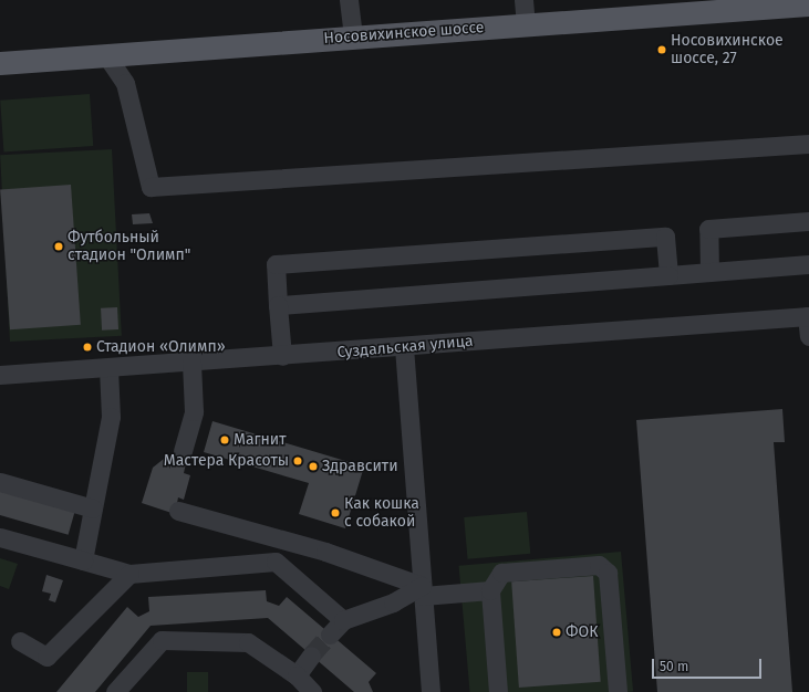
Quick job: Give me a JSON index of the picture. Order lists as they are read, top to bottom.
{
  "streets": {
    "main road": ["Носовихинское шоссе"],
    "street": ["Суздальская улица"]
  },
  "places": [
    "Носовихинское шоссе, 27",
    "Футбольный стадион \"Олимп\"",
    "Стадион «Олимп»",
    "Магнит",
    "Мастера Красоты",
    "Здравсити",
    "Как кошка с собакой",
    "ФОК"
  ],
  "scale_bar": "50 m"
}
